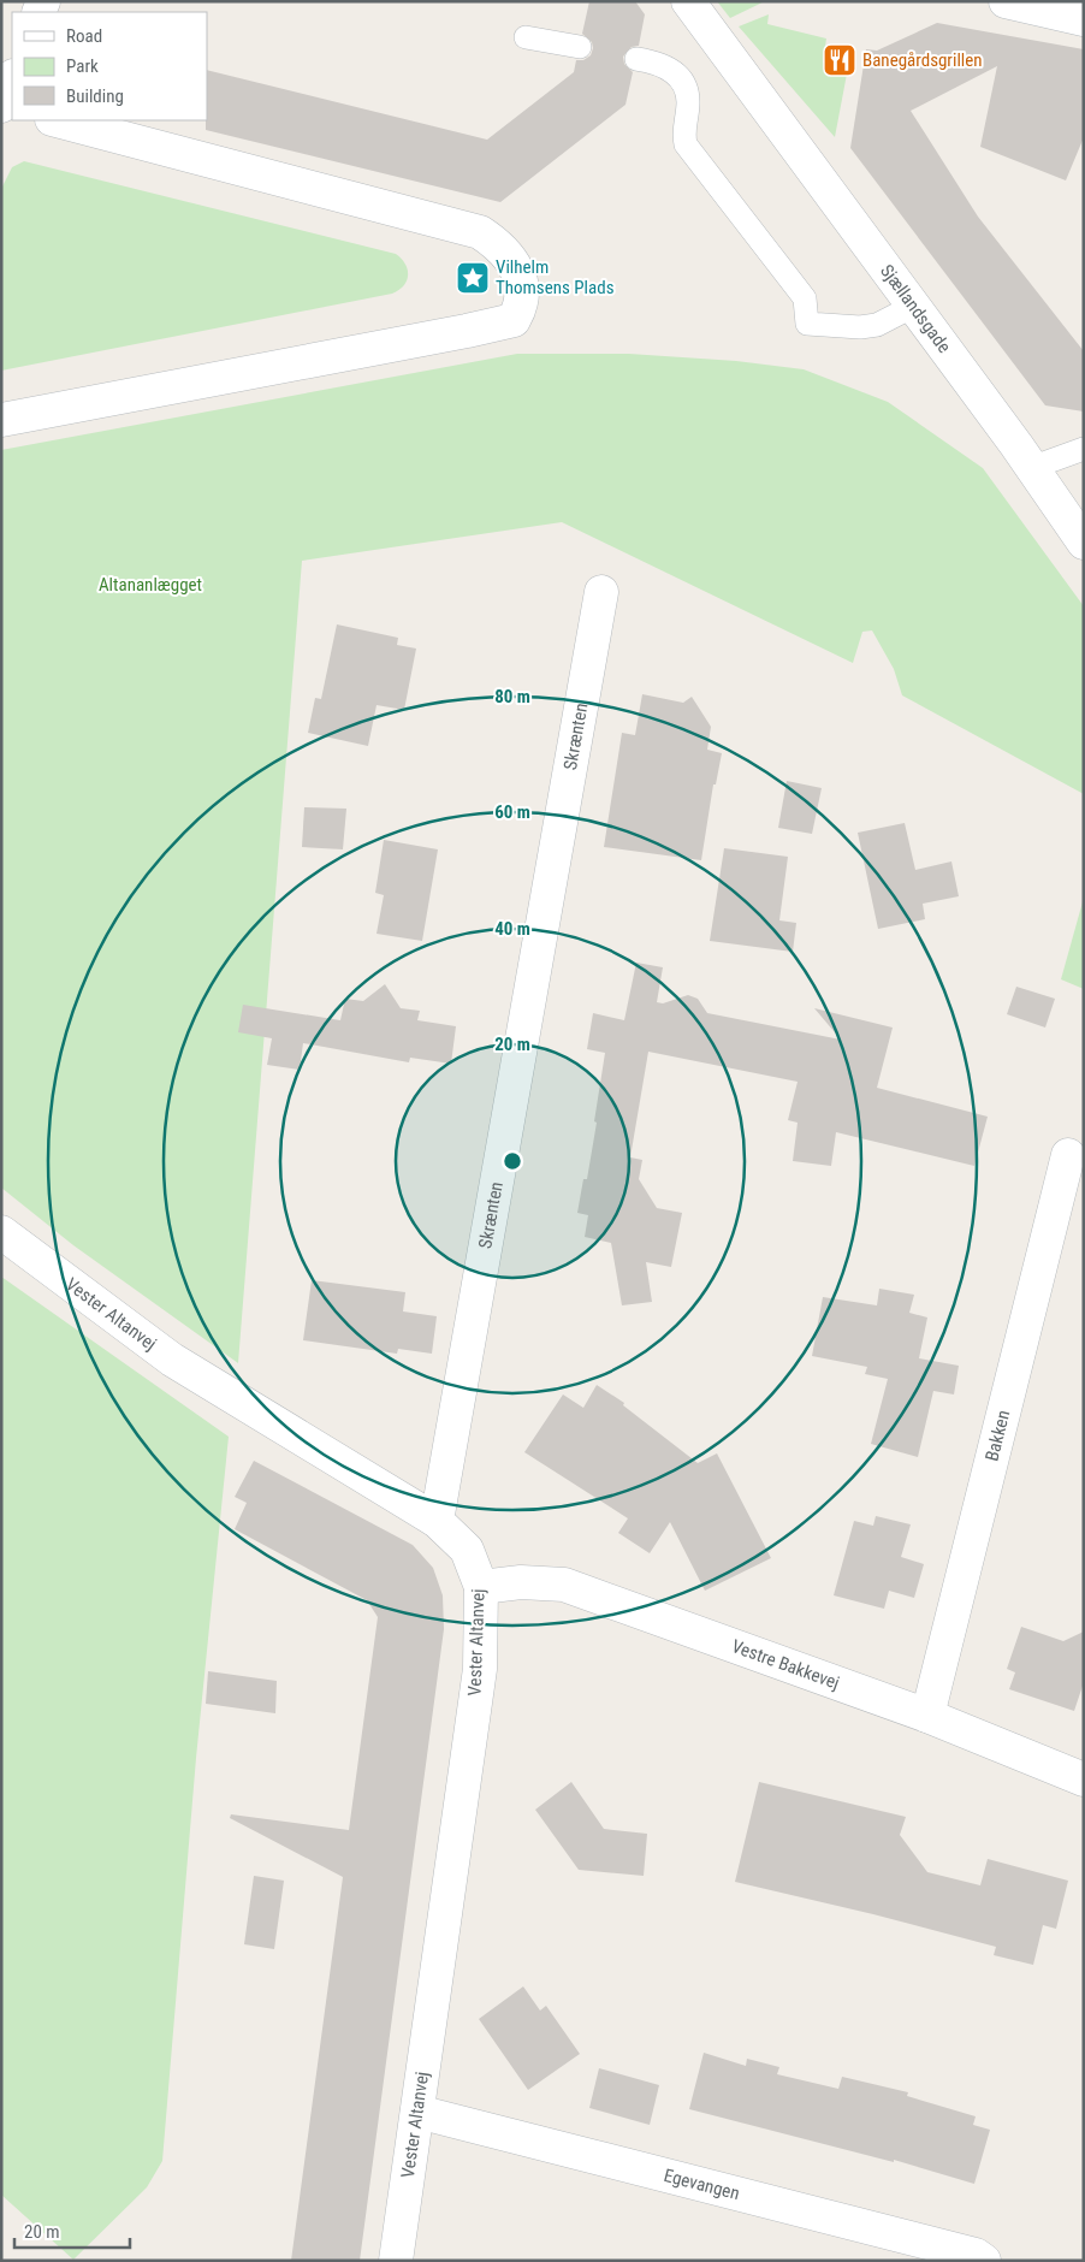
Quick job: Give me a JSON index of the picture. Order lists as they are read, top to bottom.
{
  "streets": {
    "street": [
      "Sjællandsgade",
      "Skrænten",
      "Vester Altanvej",
      "Bakken",
      "Vestre Bakkevej",
      "Egevangen"
    ]
  },
  "crossings": [
    ["Skrænten", "Vester Altanvej"],
    ["Vester Altanvej", "Vestre Bakkevej"],
    ["Vester Altanvej", "Egevangen"],
    ["Bakken", "Vestre Bakkevej"]
  ],
  "parks": ["Altananlægget"],
  "places": {
    "restaurant": ["Banegårdsgrillen"],
    "place": ["Vilhelm Thomsens Plads"]
  },
  "legend": ["Road", "Park", "Building"],
  "scale_bar": "20 m",
  "rings": [
    "80 m",
    "60 m",
    "40 m",
    "20 m"
  ]
}
